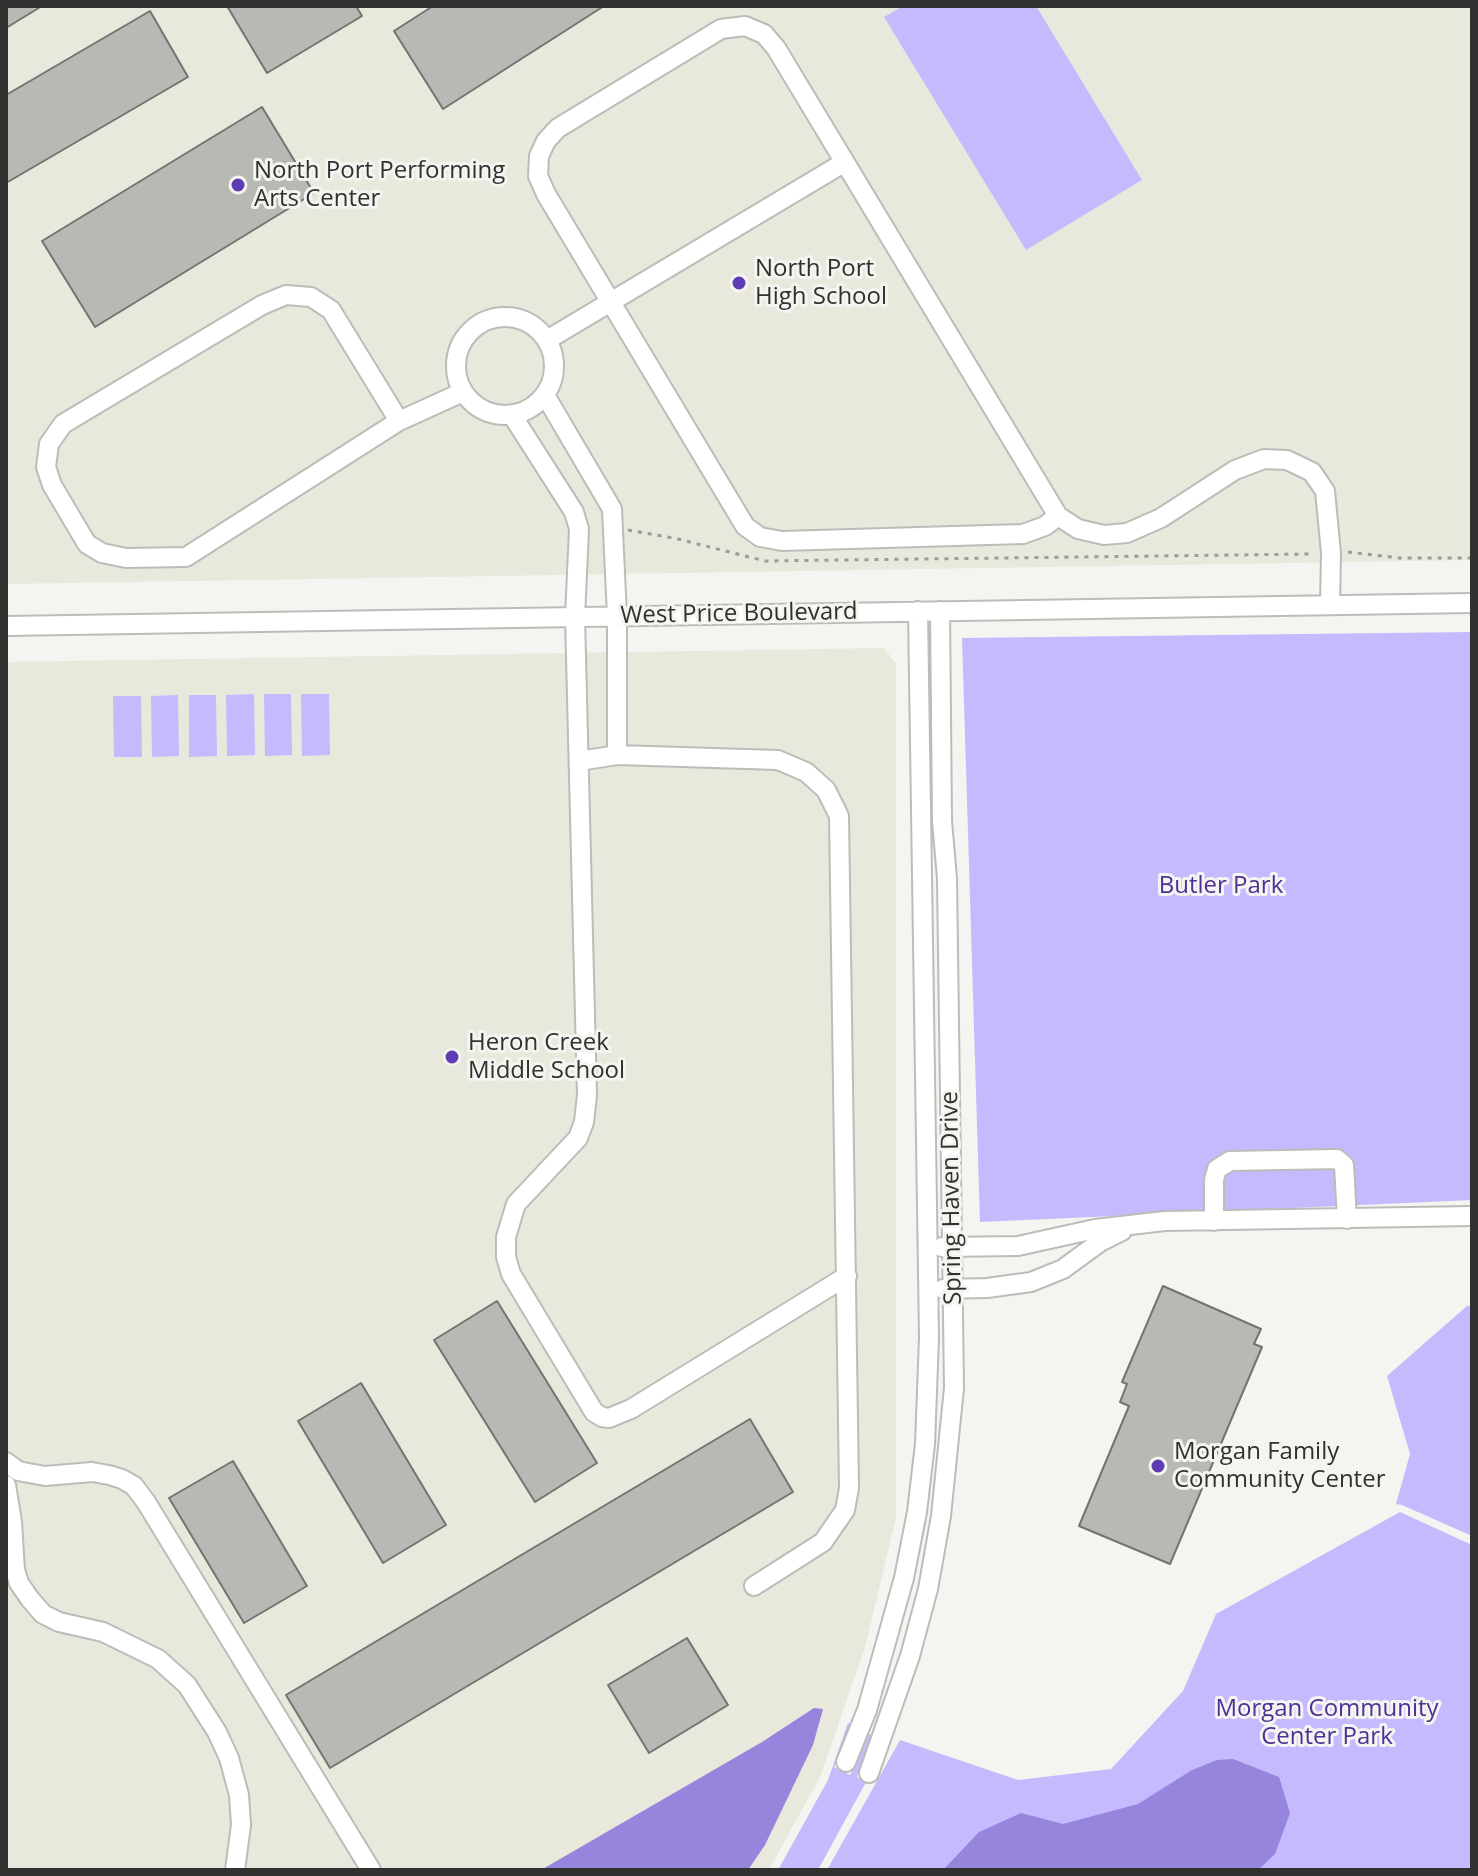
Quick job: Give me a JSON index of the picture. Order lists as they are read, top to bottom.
{
  "streets": {
    "street": ["West Price Boulevard", "Spring Haven Drive"]
  },
  "crossings": [
    ["West Price Boulevard", "Spring Haven Drive"]
  ],
  "parks": ["Butler Park", "Morgan Community Center Park"],
  "places": [
    "North Port Performing Arts Center",
    "North Port High School",
    "Heron Creek Middle School",
    "Morgan Family Community Center"
  ]
}
